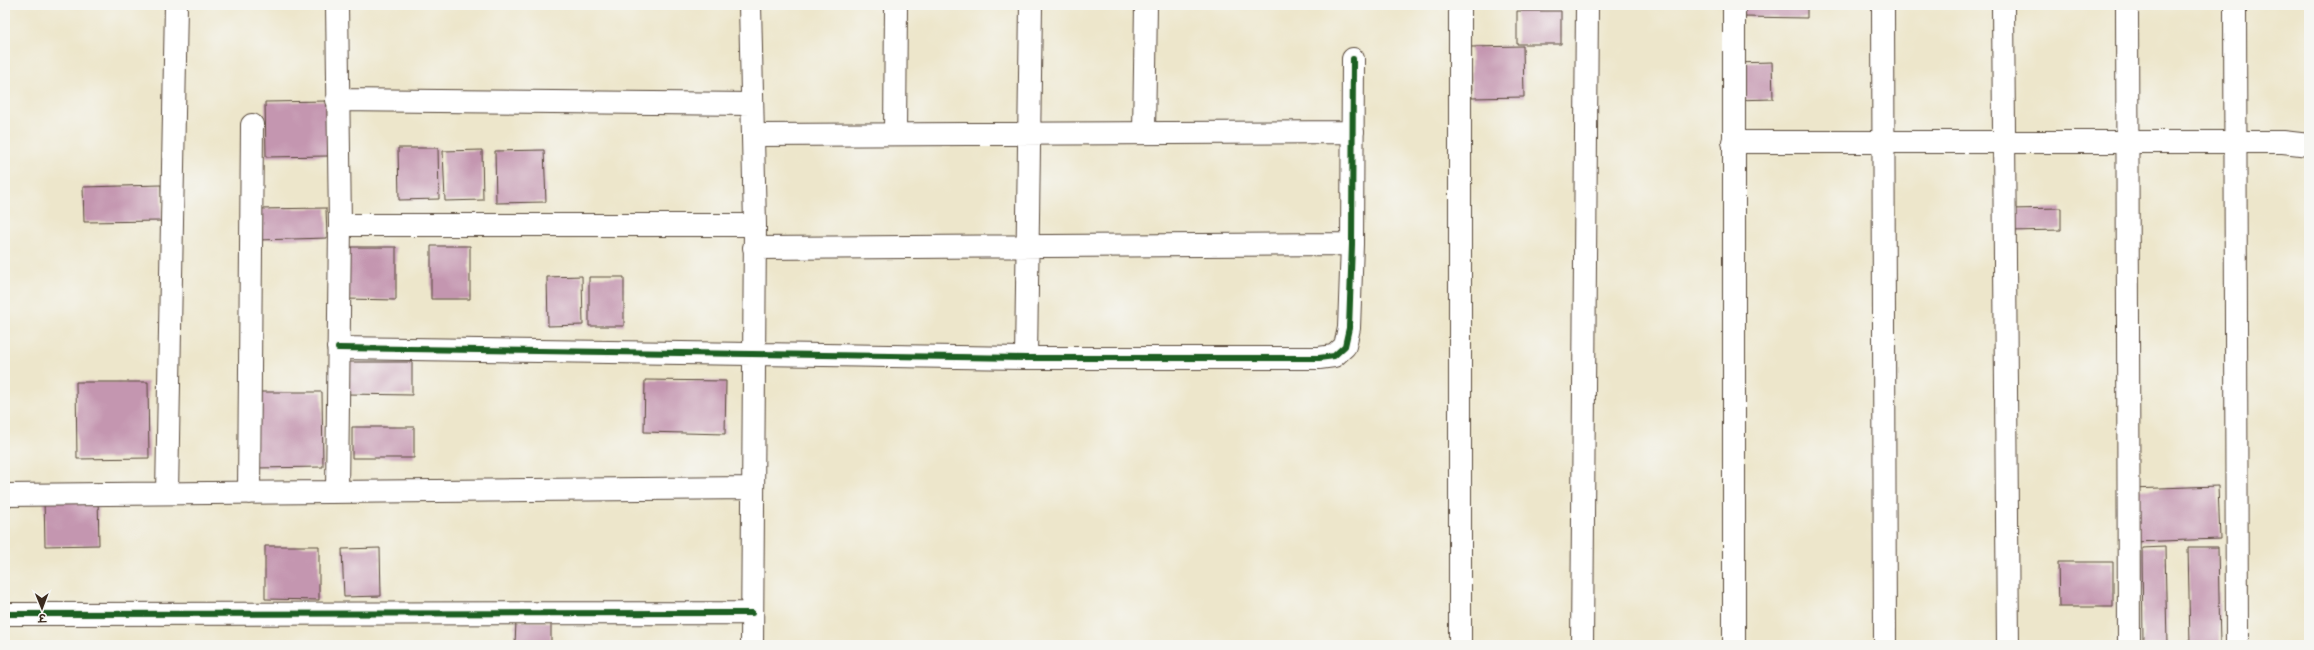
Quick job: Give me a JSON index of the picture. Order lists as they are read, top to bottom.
{
  "north": "bottom"
}
